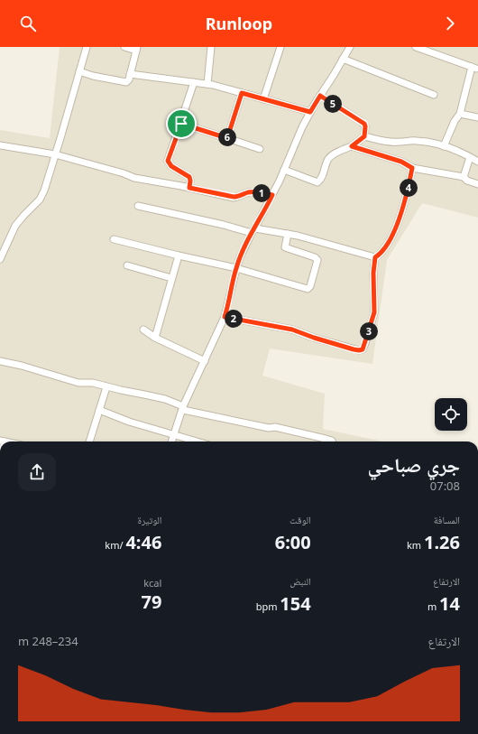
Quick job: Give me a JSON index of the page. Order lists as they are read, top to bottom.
{
  "page": {
    "header": "Runloop",
    "pins": [
      "5",
      "6",
      "4",
      "1",
      "2",
      "3"
    ],
    "heading": ["جري صباحي", "07:08"],
    "stats": [
      ["المسافة", "1.26 km"],
      ["الوقت", "6:00"],
      ["الوتيرة", "4:46 /km"],
      ["الارتفاع", "14 m"],
      ["النبض", "154 bpm"],
      ["kcal", "79"]
    ],
    "chart": ["الارتفاع", "234–248 m"]
  }
}
